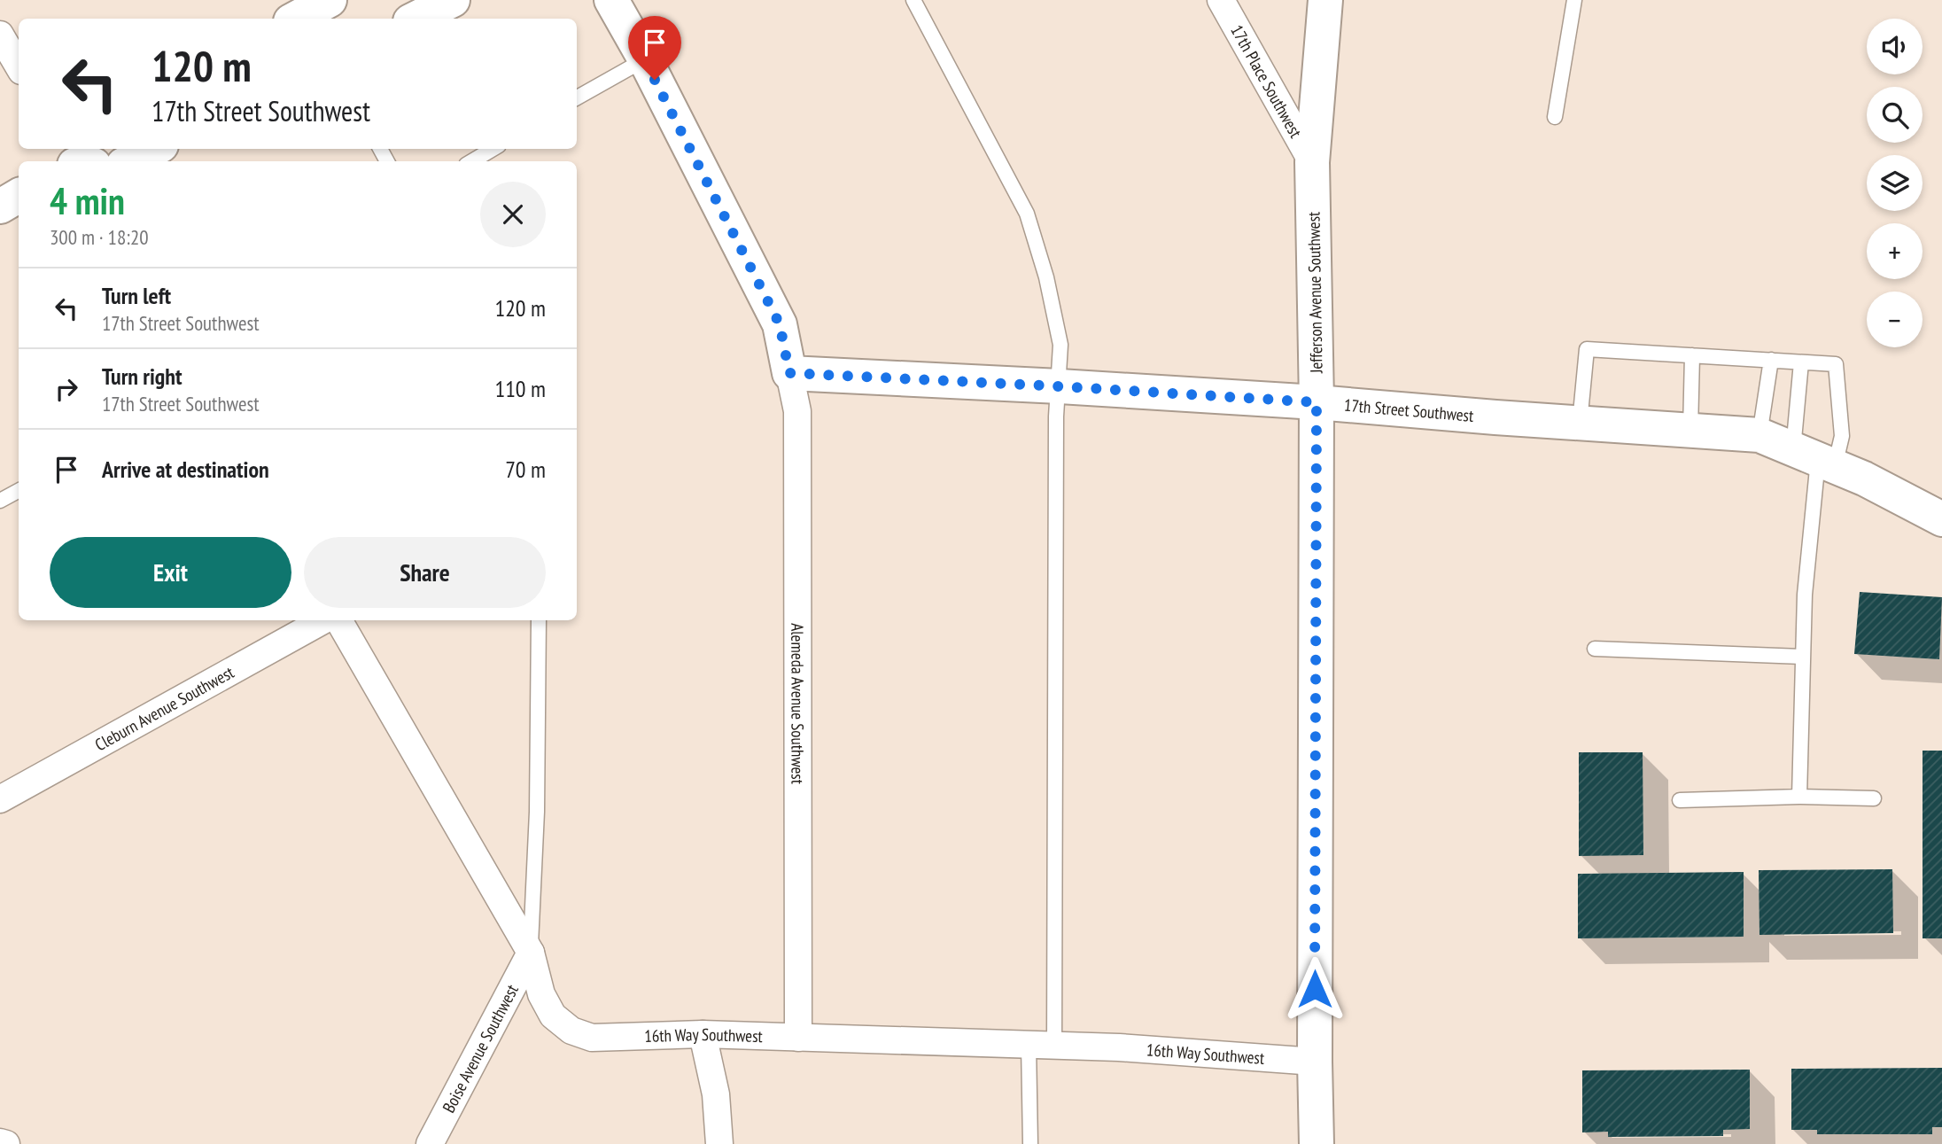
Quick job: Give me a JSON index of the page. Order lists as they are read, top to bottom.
{
  "streets": {
    "street": [
      "17th Place Southwest",
      "Jefferson Avenue Southwest",
      "17th Street Southwest",
      "Alemeda Avenue Southwest",
      "Cleburn Avenue Southwest",
      "16th Way Southwest",
      "Boise Avenue Southwest"
    ]
  },
  "crossings": [
    ["17th Place Southwest", "Jefferson Avenue Southwest"],
    ["Jefferson Avenue Southwest", "17th Street Southwest"],
    ["Jefferson Avenue Southwest", "16th Way Southwest"],
    ["17th Street Southwest", "Alemeda Avenue Southwest"],
    ["Alemeda Avenue Southwest", "16th Way Southwest"],
    ["16th Way Southwest", "Boise Avenue Southwest"]
  ],
  "page": {
    "map_buttons": ["+", "−"],
    "turn": ["120 m", "17th Street Southwest"],
    "heading": ["4 min", "300 m · 18:20"],
    "list": [
      {
        "name": "Turn left",
        "note": "17th Street Southwest",
        "value": "120 m"
      },
      {
        "name": "Turn right",
        "note": "17th Street Southwest",
        "value": "110 m"
      },
      {
        "name": "Arrive at destination",
        "value": "70 m"
      }
    ],
    "buttons": ["Exit", "Share"]
  }
}
